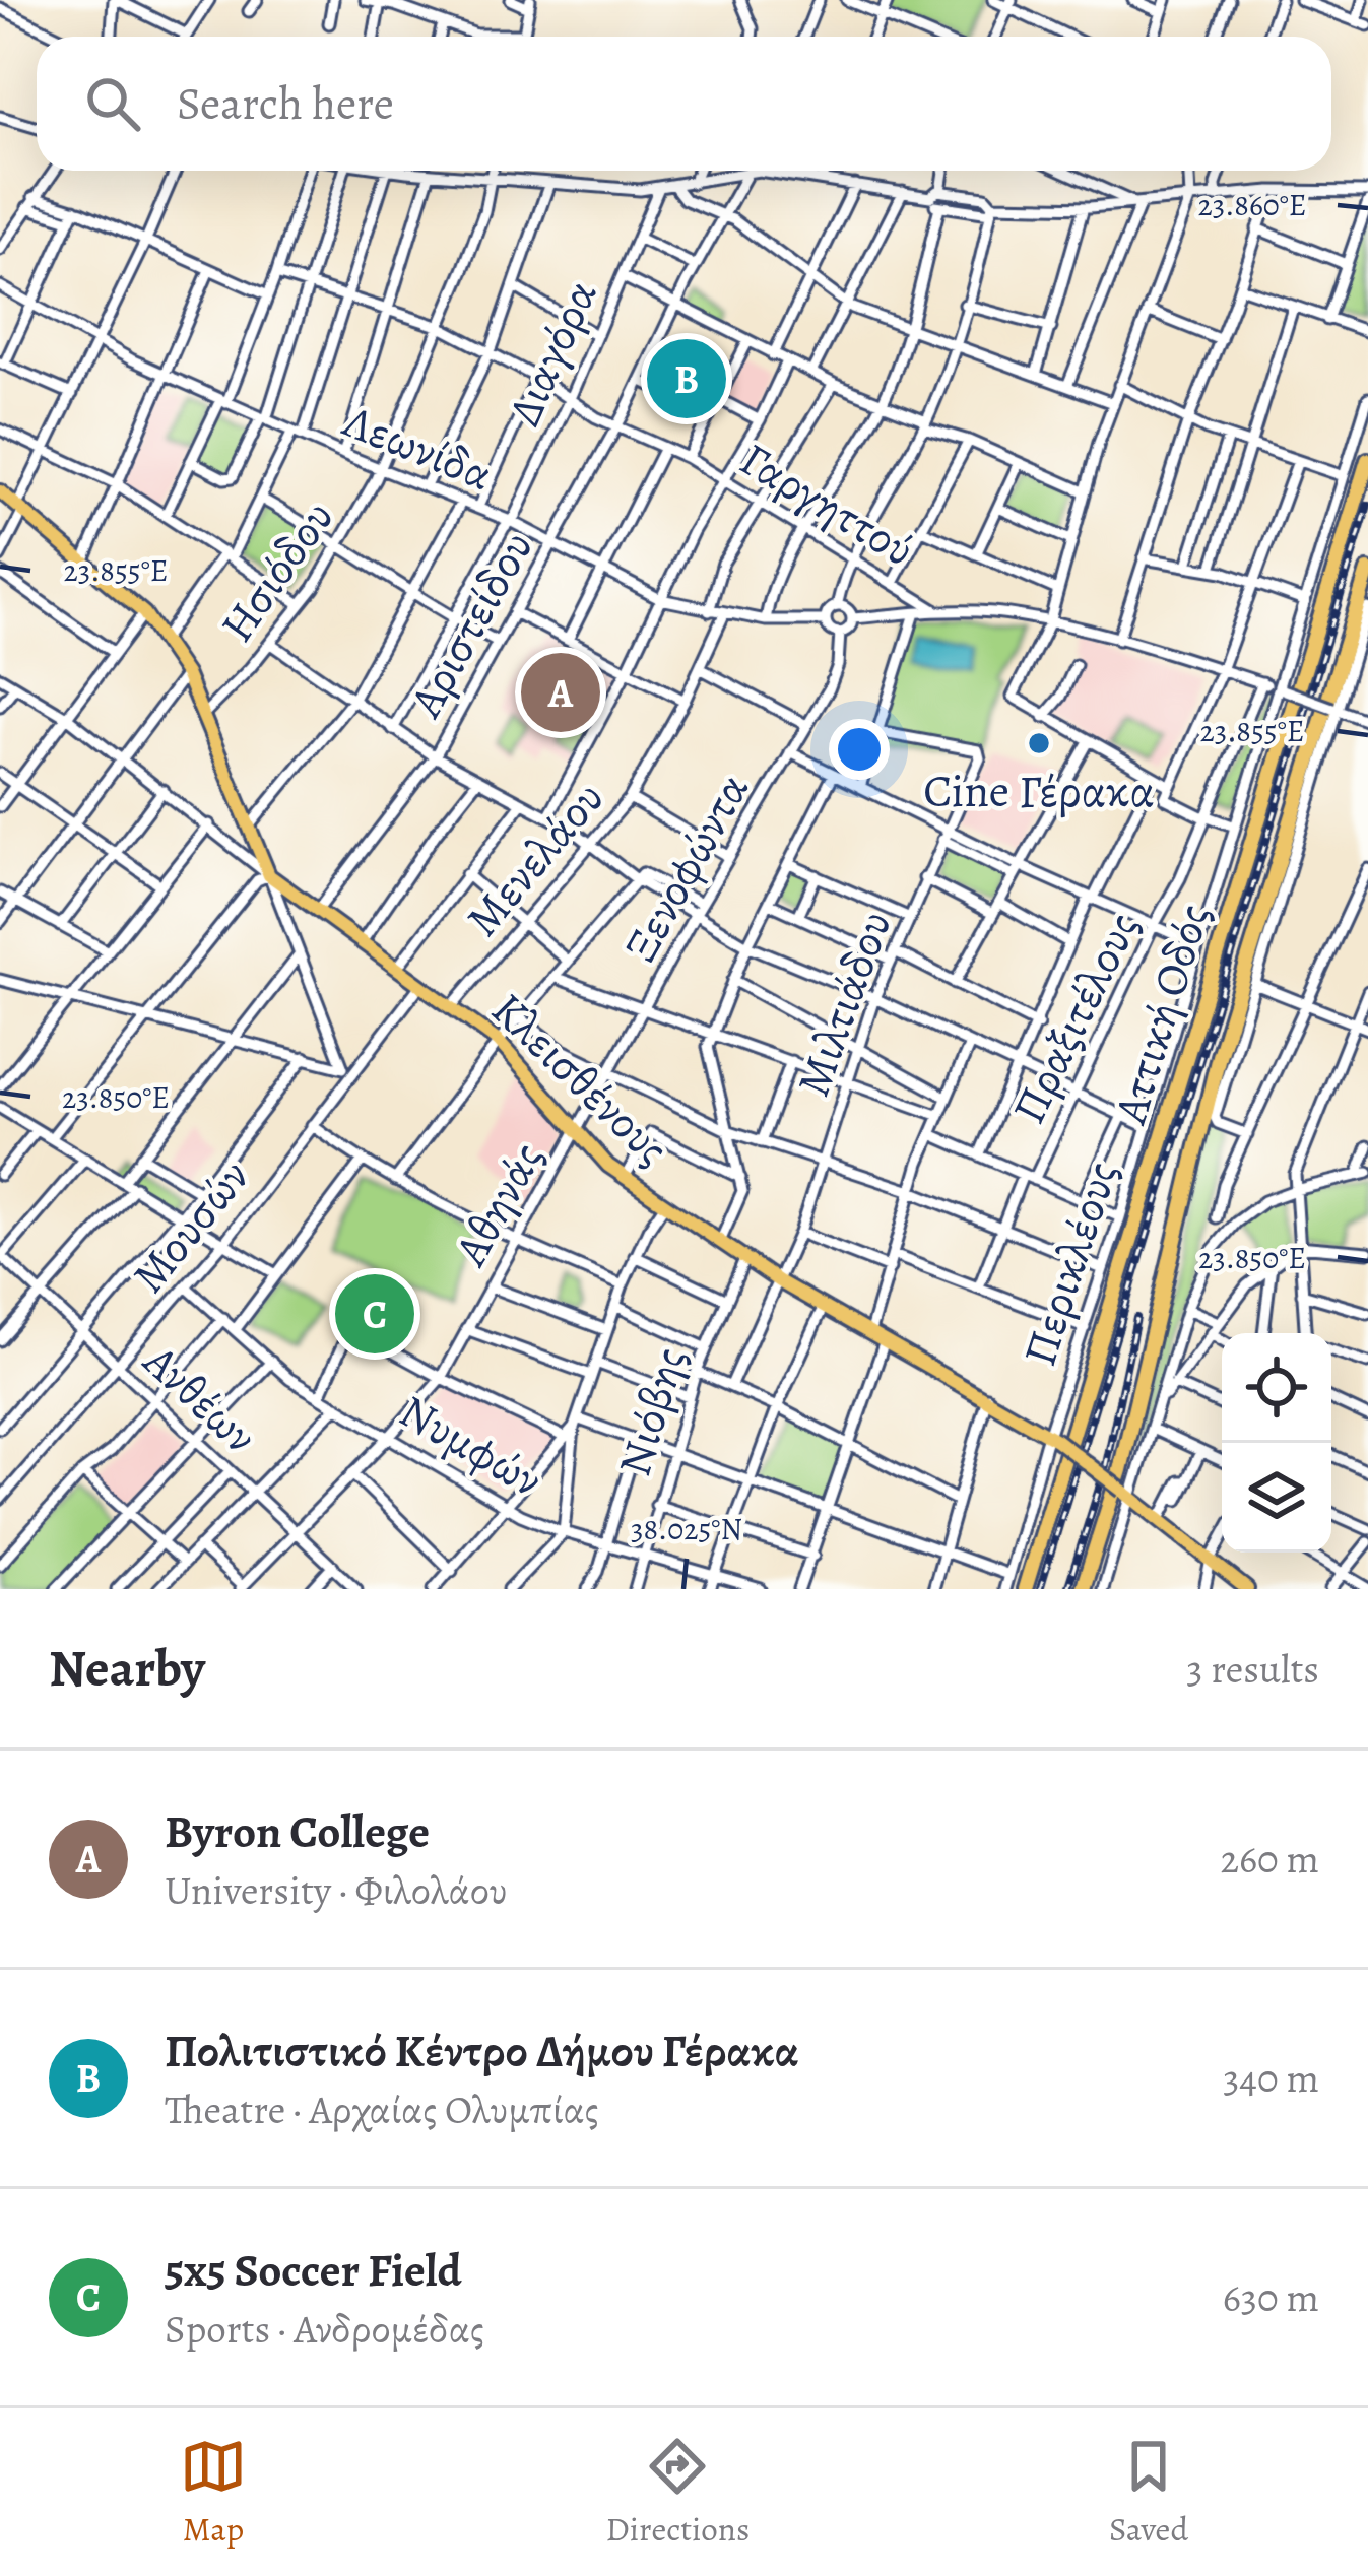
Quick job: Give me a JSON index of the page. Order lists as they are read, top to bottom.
{
  "streets": {
    "highway": ["Αττική Οδός"],
    "main road": ["Κλεισθένους"],
    "street": [
      "Διαγόρα",
      "Λεωνίδα",
      "Γαργηττού",
      "Ησιόδου",
      "Αριστείδου",
      "Μενελάου",
      "Ξενοφώντα",
      "Μιλτιάδου",
      "Πραξιτέλους",
      "Αθηνάς",
      "Μουσών",
      "Περικλέους",
      "Ανθέων",
      "Νιόβης",
      "Νυμφών"
    ]
  },
  "crossings": [
    ["Διαγόρα", "Λεωνίδα"],
    ["Διαγόρα", "Γαργηττού"],
    ["Λεωνίδα", "Ησιόδου"],
    ["Λεωνίδα", "Αριστείδου"],
    ["Λεωνίδα", "Μενελάου"],
    ["Λεωνίδα", "Ξενοφώντα"],
    ["Γαργηττού", "Ησιόδου"],
    ["Γαργηττού", "Αριστείδου"],
    ["Γαργηττού", "Πραξιτέλους"],
    ["Γαργηττού", "Περικλέους"],
    ["Αριστείδου", "Κλεισθένους"],
    ["Μενελάου", "Κλεισθένους"],
    ["Ξενοφώντα", "Κλεισθένους"],
    ["Ξενοφώντα", "Αθηνάς"],
    ["Μιλτιάδου", "Κλεισθένους"],
    ["Κλεισθένους", "Αθηνάς"],
    ["Κλεισθένους", "Μουσών"],
    ["Κλεισθένους", "Περικλέους"],
    ["Κλεισθένους", "Νιόβης"],
    ["Αθηνάς", "Ανθέων"],
    ["Αθηνάς", "Νυμφών"],
    ["Μουσών", "Ανθέων"],
    ["Μουσών", "Νυμφών"],
    ["Νιόβης", "Νυμφών"]
  ],
  "places": ["Cine Γέρακα"],
  "page": {
    "search": "Search here",
    "pins": ["B", "A", "C"],
    "heading": ["Nearby", "3 results"],
    "list": [
      {
        "mark": "A",
        "name": "Byron College",
        "note": "University · Φιλολάου",
        "value": "260 m"
      },
      {
        "mark": "B",
        "name": "Πολιτιστικό Κέντρο Δήμου Γέρακα",
        "note": "Theatre · Αρχαίας Ολυμπίας",
        "value": "340 m"
      },
      {
        "mark": "C",
        "name": "5x5 Soccer Field",
        "note": "Sports · Ανδρομέδας",
        "value": "630 m"
      }
    ],
    "nav": ["Map", "Directions", "Saved"]
  },
  "coordinates": [
    "23.860°E",
    "23.855°E",
    "23.850°E",
    "38.025°N"
  ]
}
